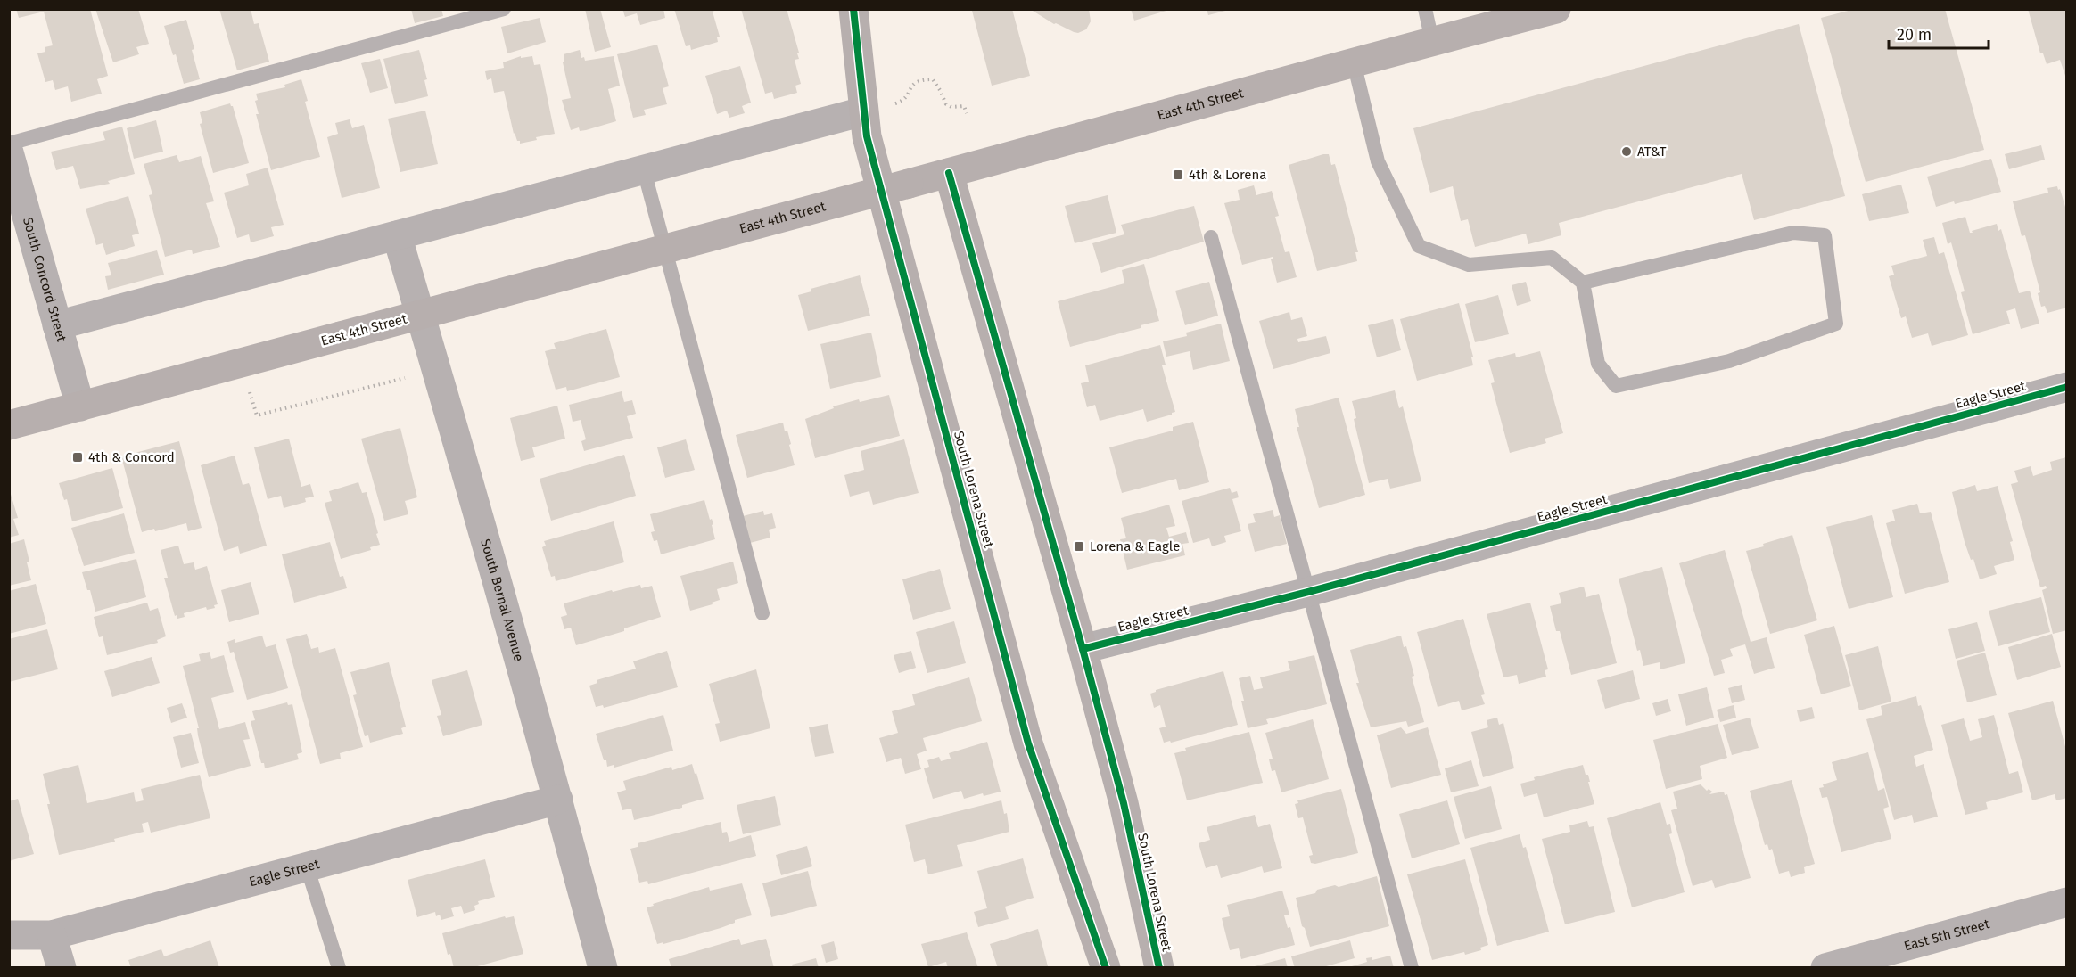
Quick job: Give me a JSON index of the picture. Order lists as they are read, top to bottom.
{
  "streets": {
    "main road": ["East 4th Street", "South Lorena Street"],
    "street": [
      "South Concord Street",
      "Eagle Street",
      "South Bernal Avenue",
      "East 5th Street"
    ]
  },
  "crossings": [
    ["East 4th Street", "South Concord Street"],
    ["East 4th Street", "South Lorena Street"],
    ["Eagle Street", "South Lorena Street"],
    ["Eagle Street", "South Bernal Avenue"]
  ],
  "places": {
    "other": ["AT&T"],
    "transit": ["4th & Lorena", "4th & Concord", "Lorena & Eagle"]
  },
  "scale_bar": "20 m"
}
